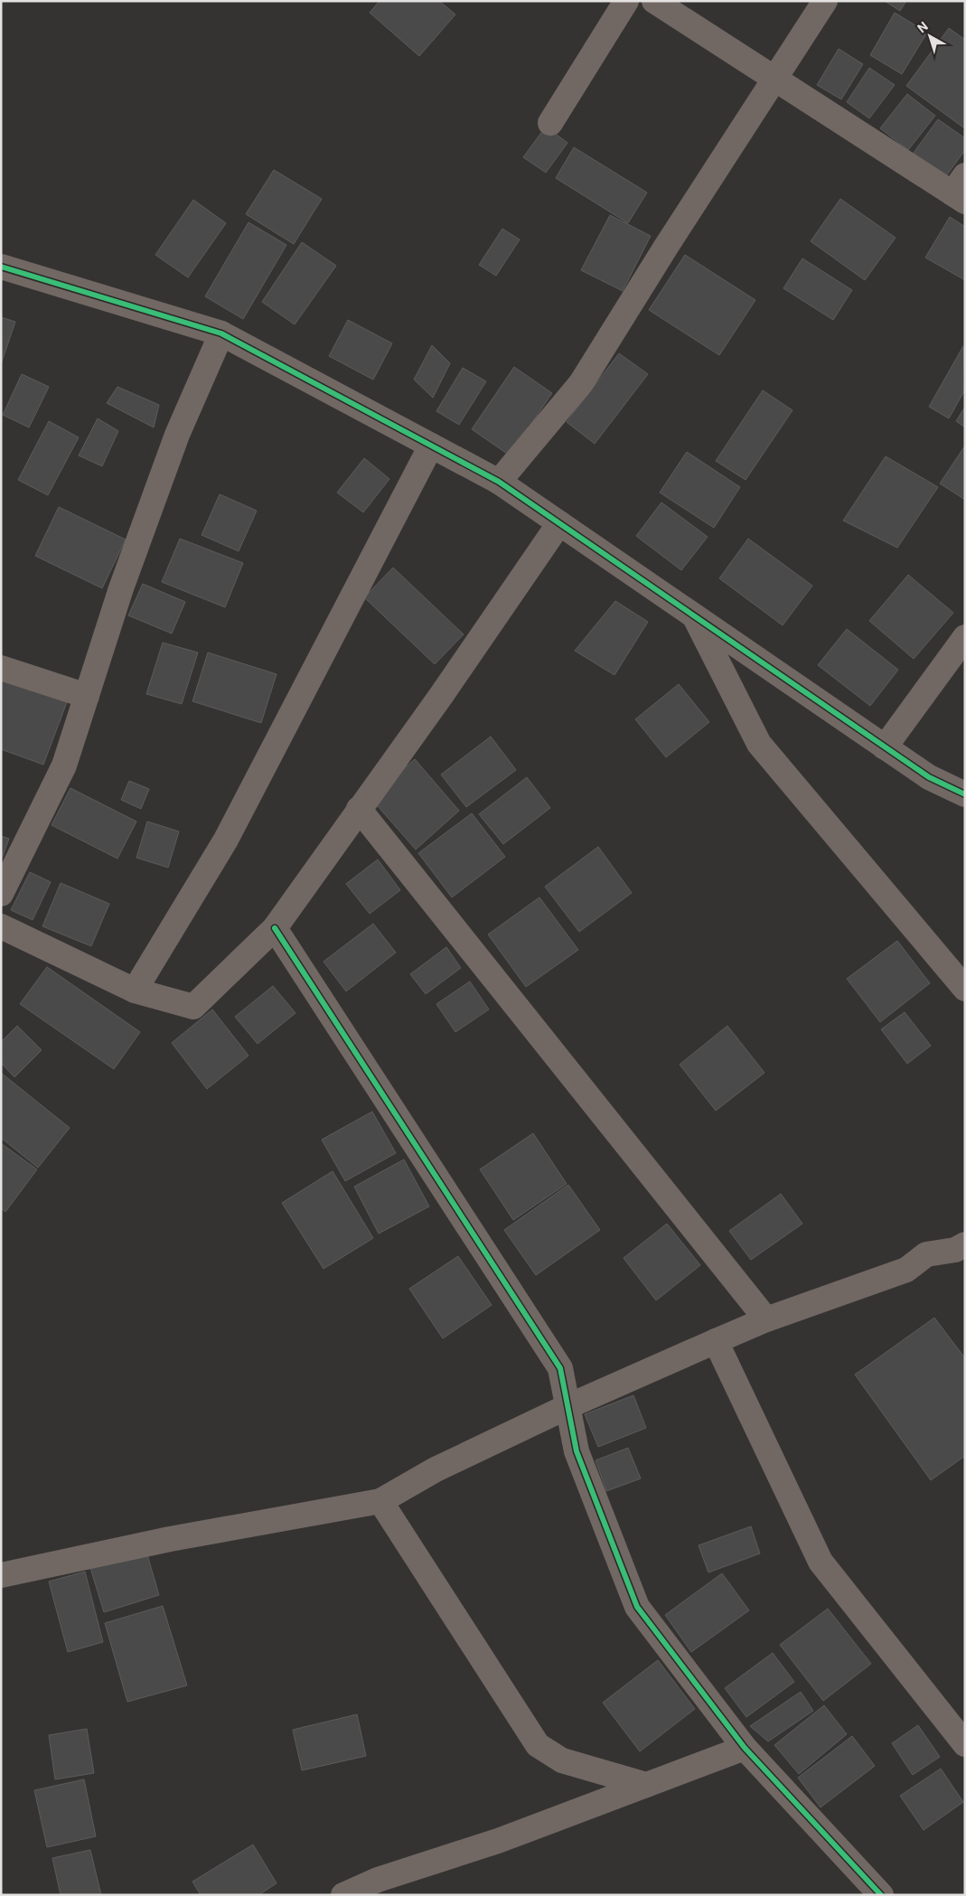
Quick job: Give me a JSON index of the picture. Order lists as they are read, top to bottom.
{
  "north": "top left"
}
